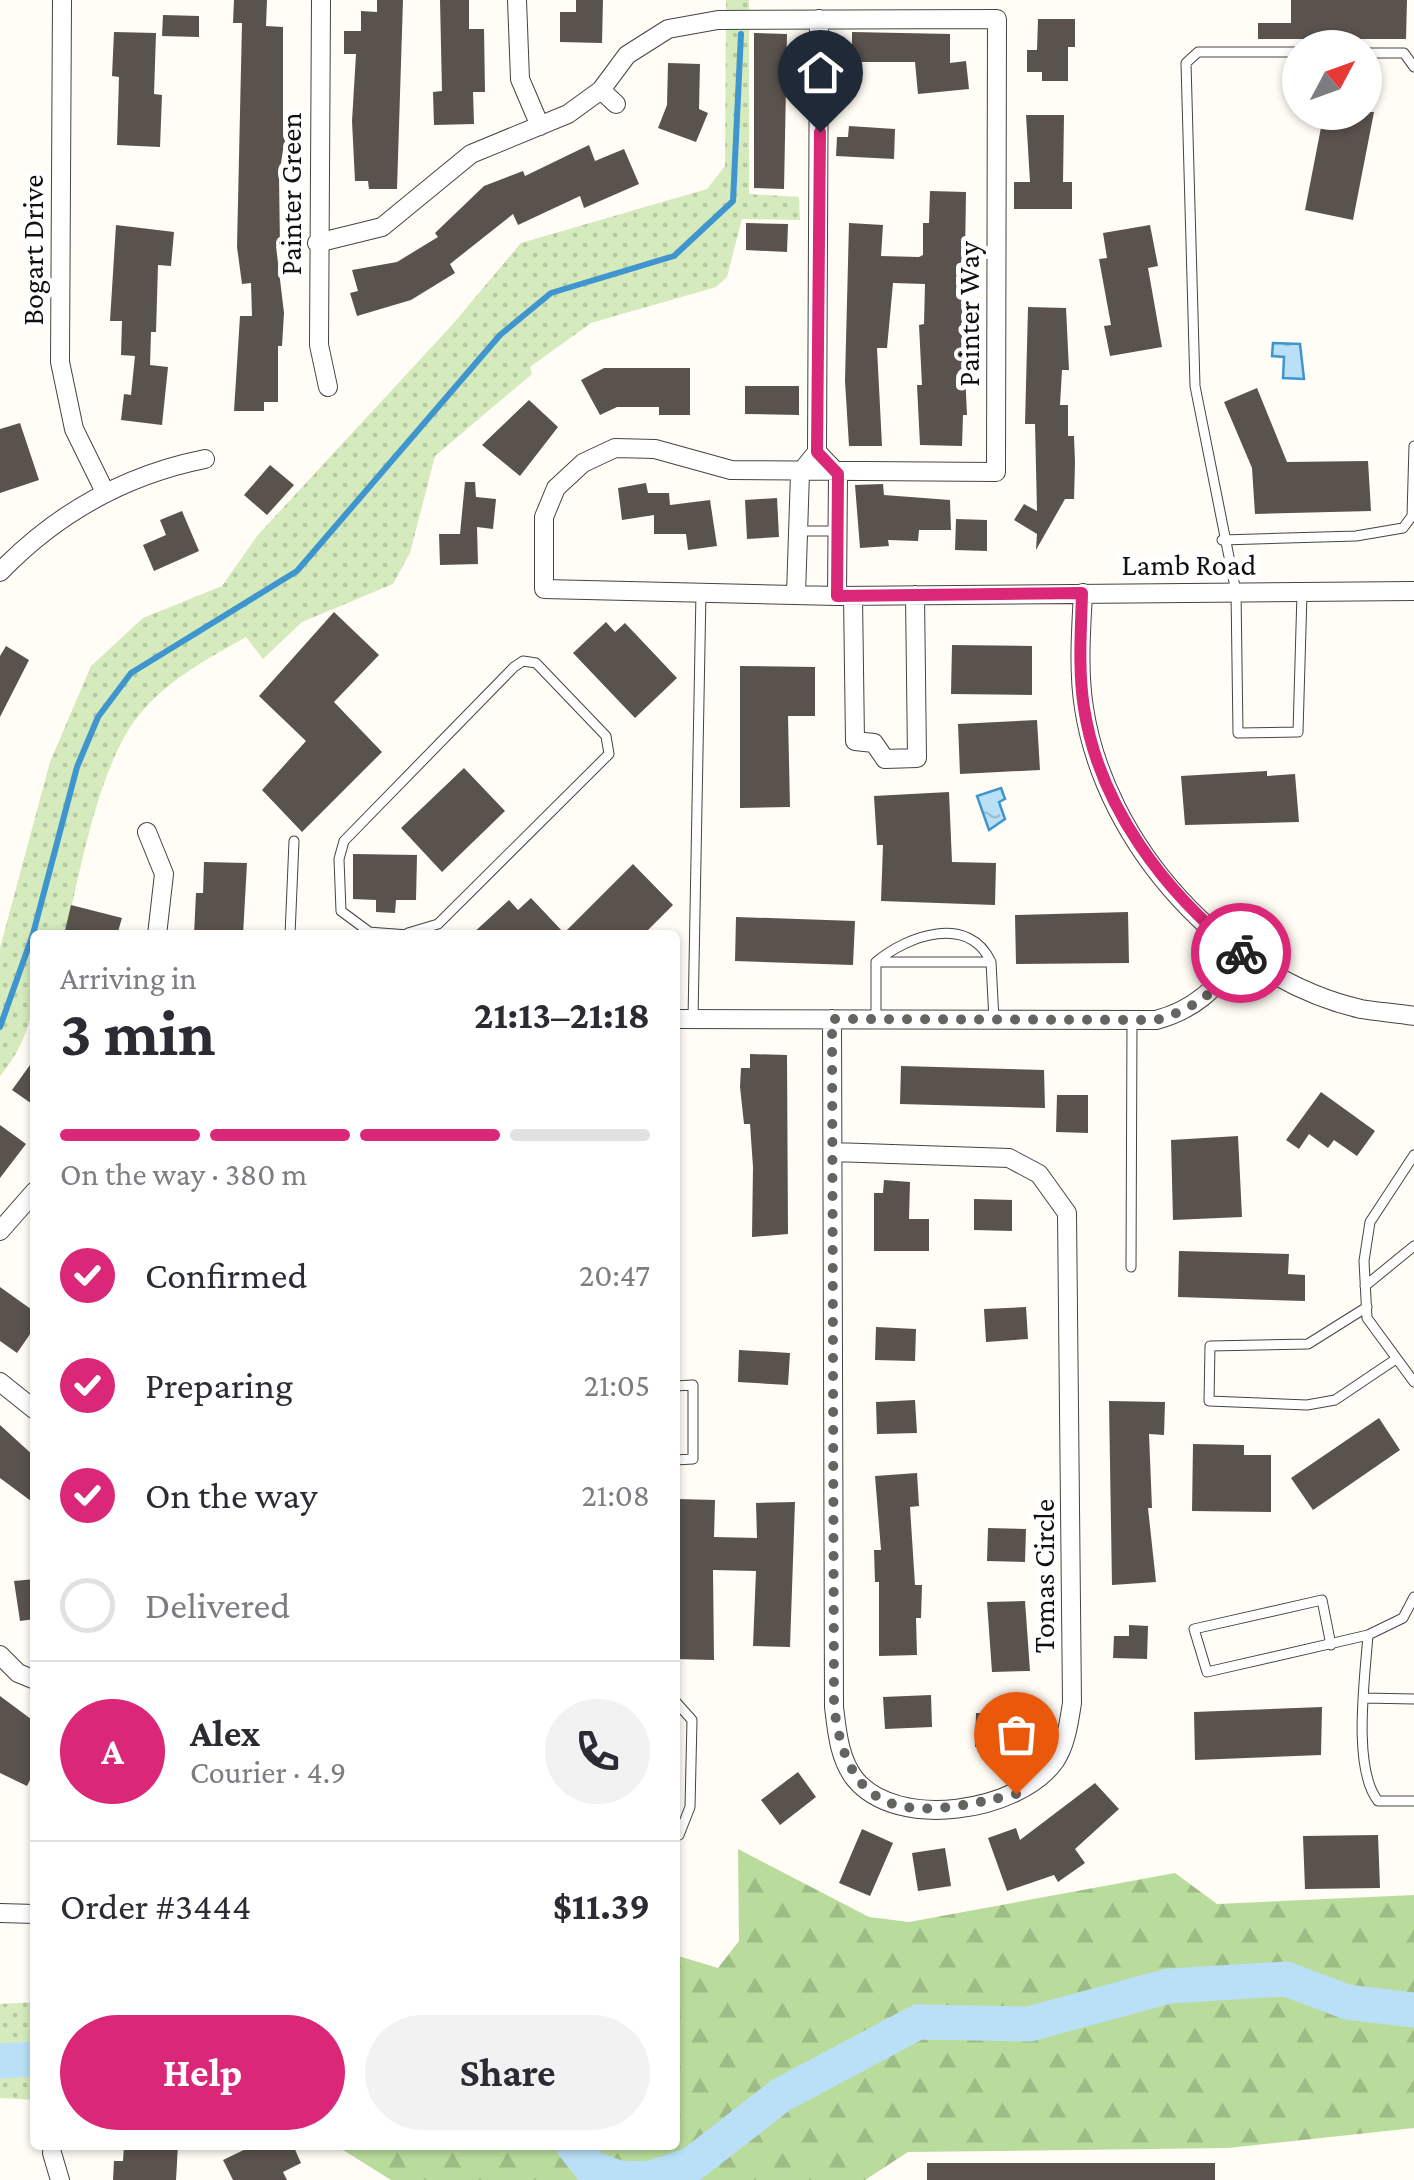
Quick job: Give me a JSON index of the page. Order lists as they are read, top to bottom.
{
  "streets": {
    "street": [
      "Painter Green",
      "Bogart Drive",
      "Painter Way",
      "Lamb Road",
      "Tomas Circle"
    ]
  },
  "crossings": [
    ["Painter Green", "Painter Way"],
    ["Painter Way", "Lamb Road"]
  ],
  "north": "top right",
  "page": {
    "heading": ["3 min", "Arriving in", "21:13–21:18"],
    "panel": [
      "Alex",
      "Courier · 4.9",
      "Order #3444",
      "$11.39"
    ],
    "bar": "On the way · 380 m",
    "list": [
      ["Confirmed", "20:47"],
      ["Preparing", "21:05"],
      ["On the way", "21:08"],
      "Delivered"
    ],
    "round": "A",
    "buttons": ["Help", "Share"]
  }
}
